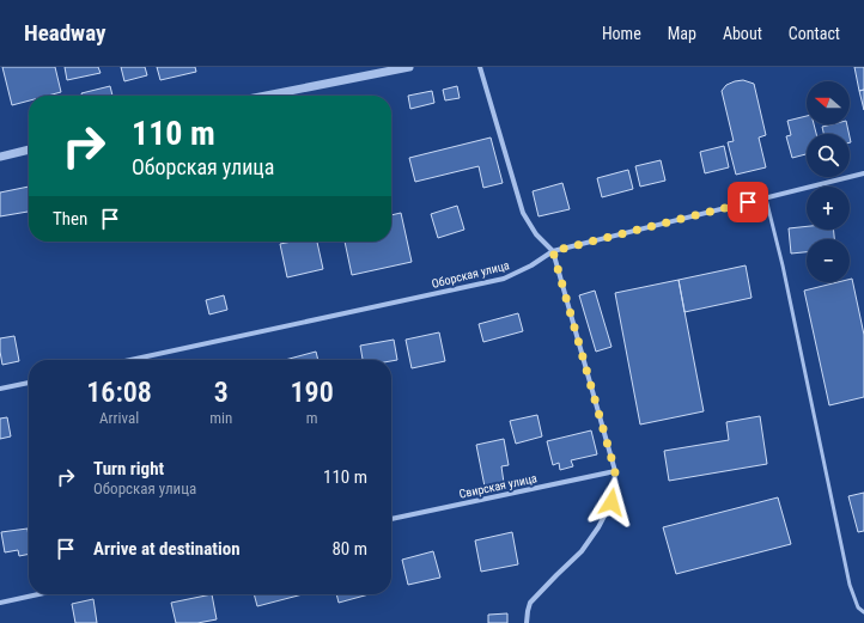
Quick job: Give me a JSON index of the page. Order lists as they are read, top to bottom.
{
  "streets": {
    "street": ["Оборская улица", "Свирская улица"]
  },
  "north": "left",
  "page": {
    "header": "Headway",
    "nav": [
      "Home",
      "Map",
      "About",
      "Contact"
    ],
    "map_buttons": ["+", "−"],
    "turn": ["110 m", "Оборская улица"],
    "then": "Then",
    "eta": [
      "16:08",
      "Arrival",
      "3",
      "min",
      "190",
      "m"
    ],
    "list": [
      {
        "name": "Turn right",
        "note": "Оборская улица",
        "value": "110 m"
      },
      {
        "name": "Arrive at destination",
        "value": "80 m"
      }
    ]
  }
}
